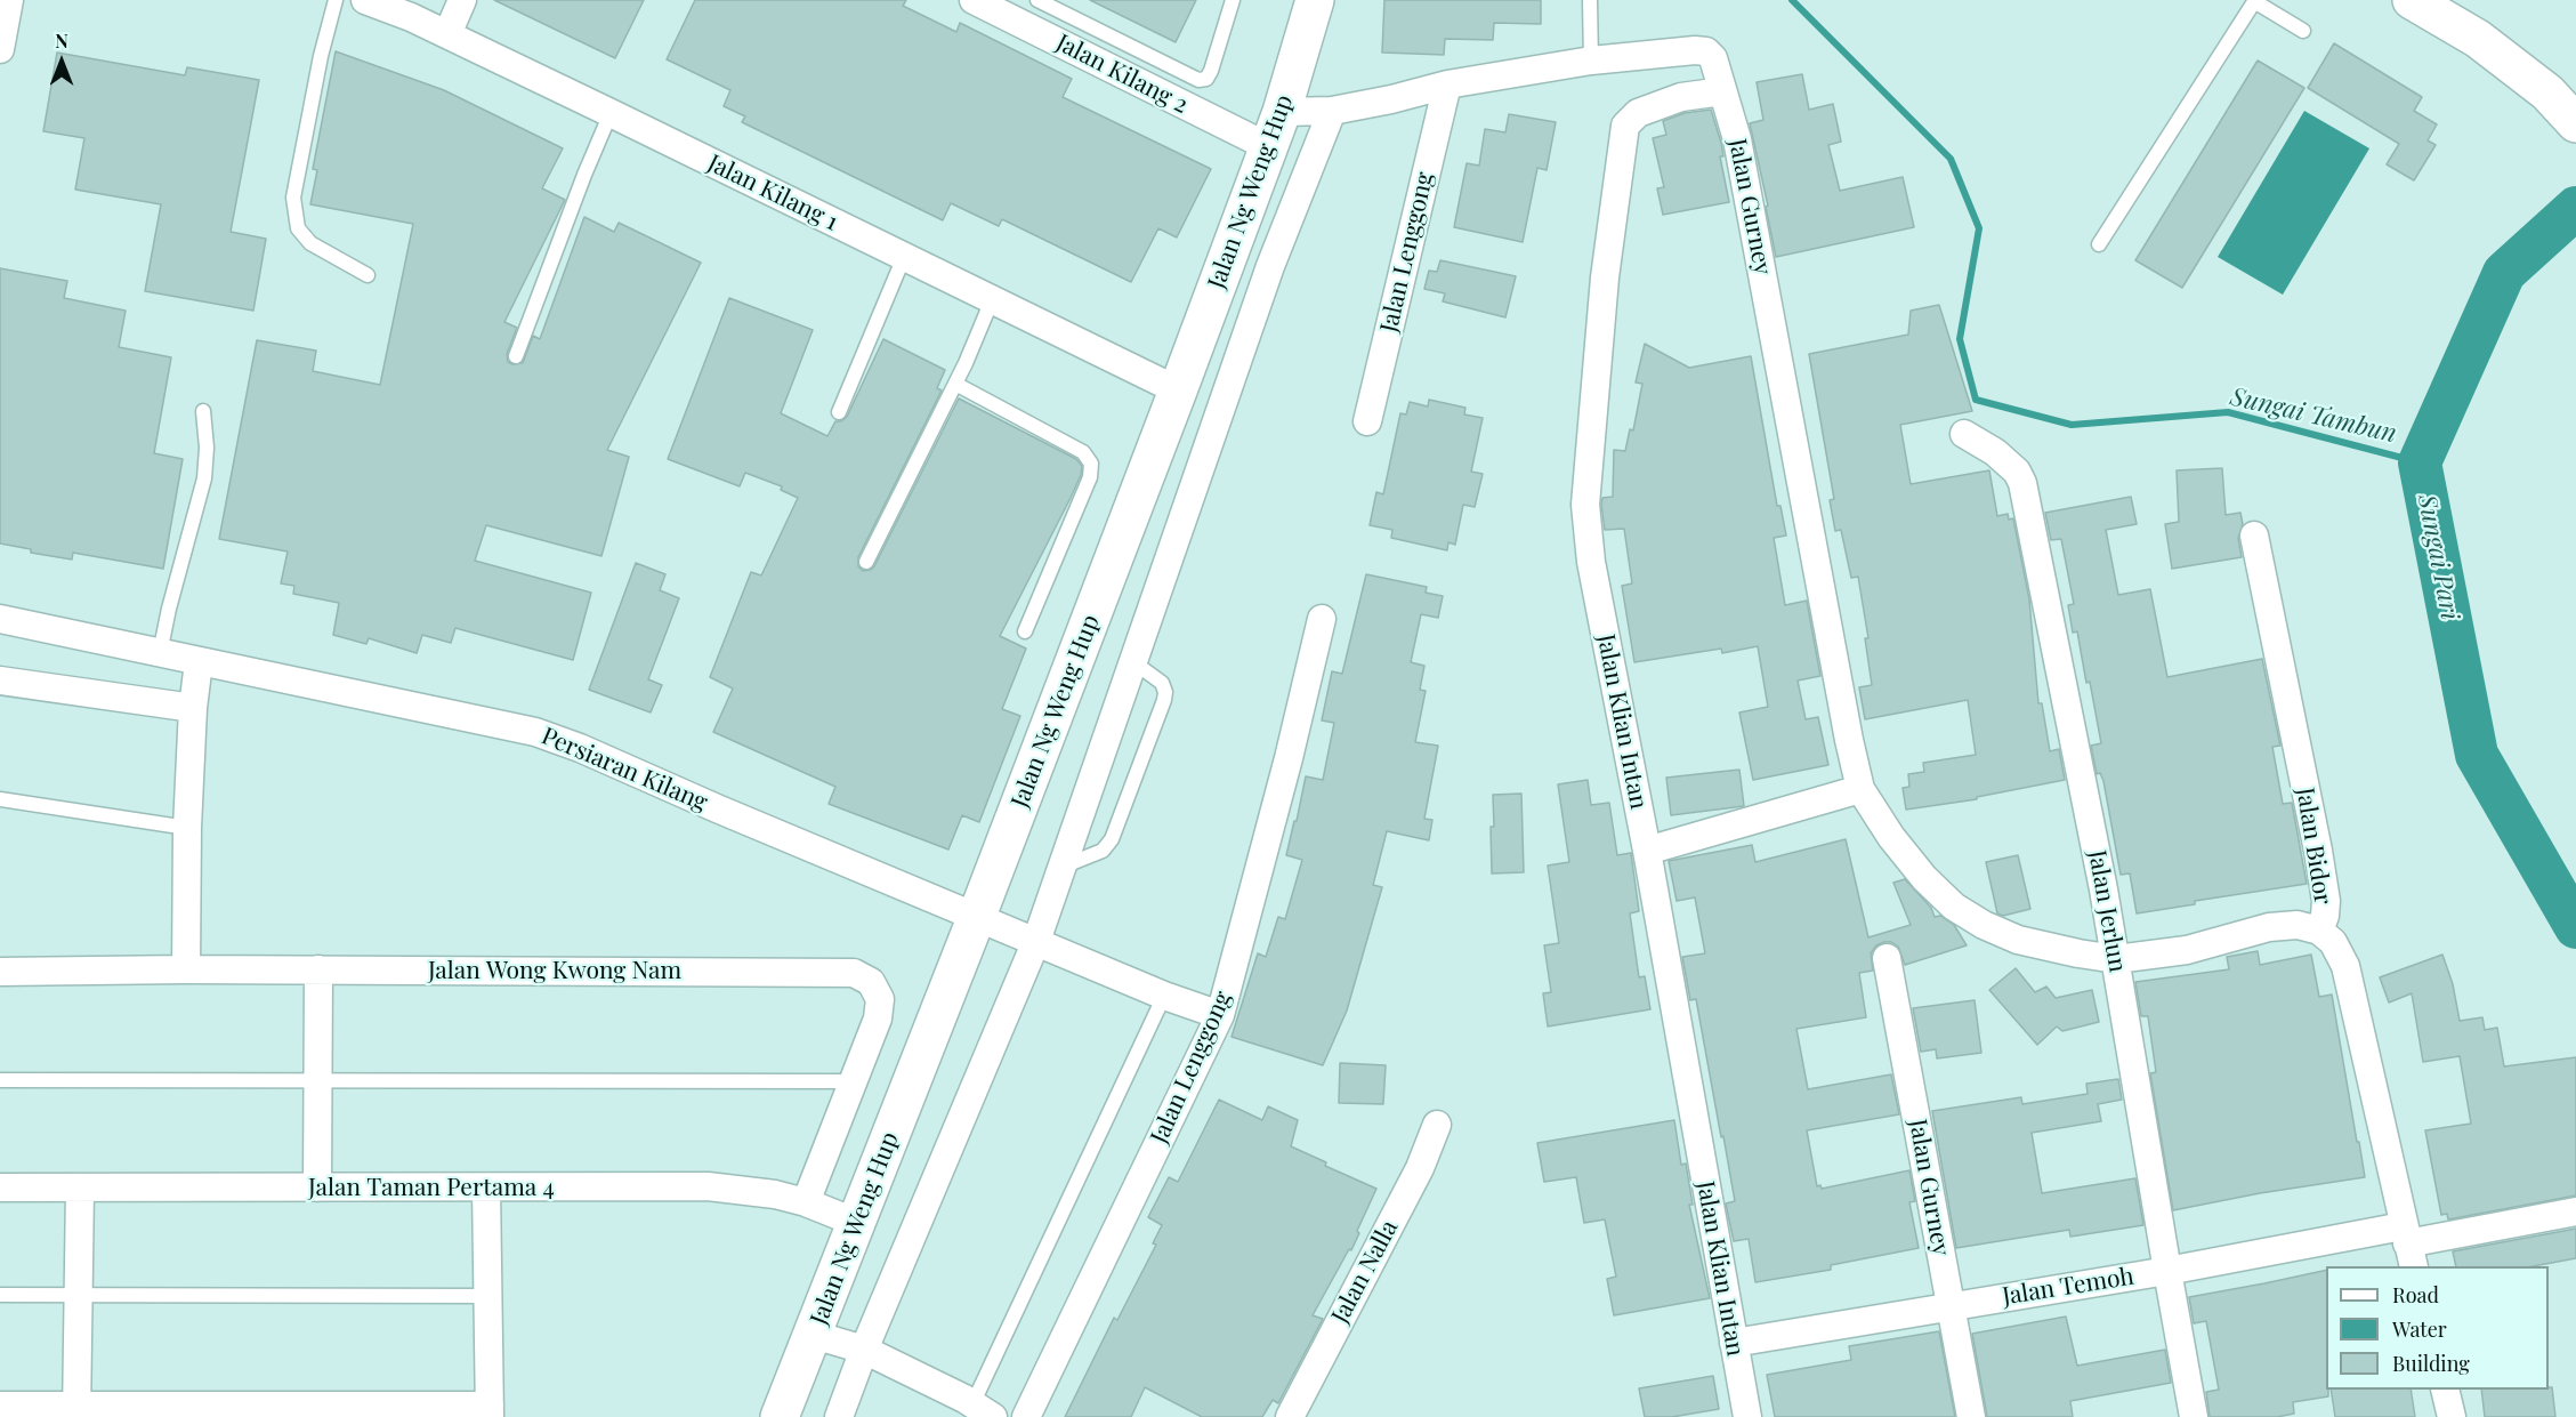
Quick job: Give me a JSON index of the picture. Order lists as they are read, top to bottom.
{
  "streets": {
    "main road": ["Jalan Ng Weng Hup"],
    "street": [
      "Jalan Kilang 2",
      "Jalan Kilang 1",
      "Jalan Gurney",
      "Jalan Lenggong",
      "Jalan Klian Intan",
      "Persiaran Kilang",
      "Jalan Bidor",
      "Jalan Jerlun",
      "Jalan Wong Kwong Nam",
      "Jalan Taman Pertama 4",
      "Jalan Nalla",
      "Jalan Temoh"
    ]
  },
  "crossings": [
    ["Jalan Kilang 2", "Jalan Ng Weng Hup"],
    ["Jalan Ng Weng Hup", "Jalan Kilang 1"],
    ["Jalan Ng Weng Hup", "Jalan Gurney"],
    ["Jalan Ng Weng Hup", "Persiaran Kilang"],
    ["Jalan Ng Weng Hup", "Jalan Taman Pertama 4"],
    ["Jalan Gurney", "Jalan Lenggong"],
    ["Jalan Gurney", "Jalan Klian Intan"],
    ["Jalan Gurney", "Jalan Temoh"],
    ["Jalan Lenggong", "Persiaran Kilang"],
    ["Jalan Klian Intan", "Jalan Temoh"],
    ["Jalan Bidor", "Jalan Temoh"],
    ["Jalan Jerlun", "Jalan Temoh"],
    ["Jalan Wong Kwong Nam", "Jalan Taman Pertama 4"]
  ],
  "water": ["Sungai Tambun", "Sungai Pari"],
  "legend": ["Road", "Water", "Building"],
  "north": "top"
}
